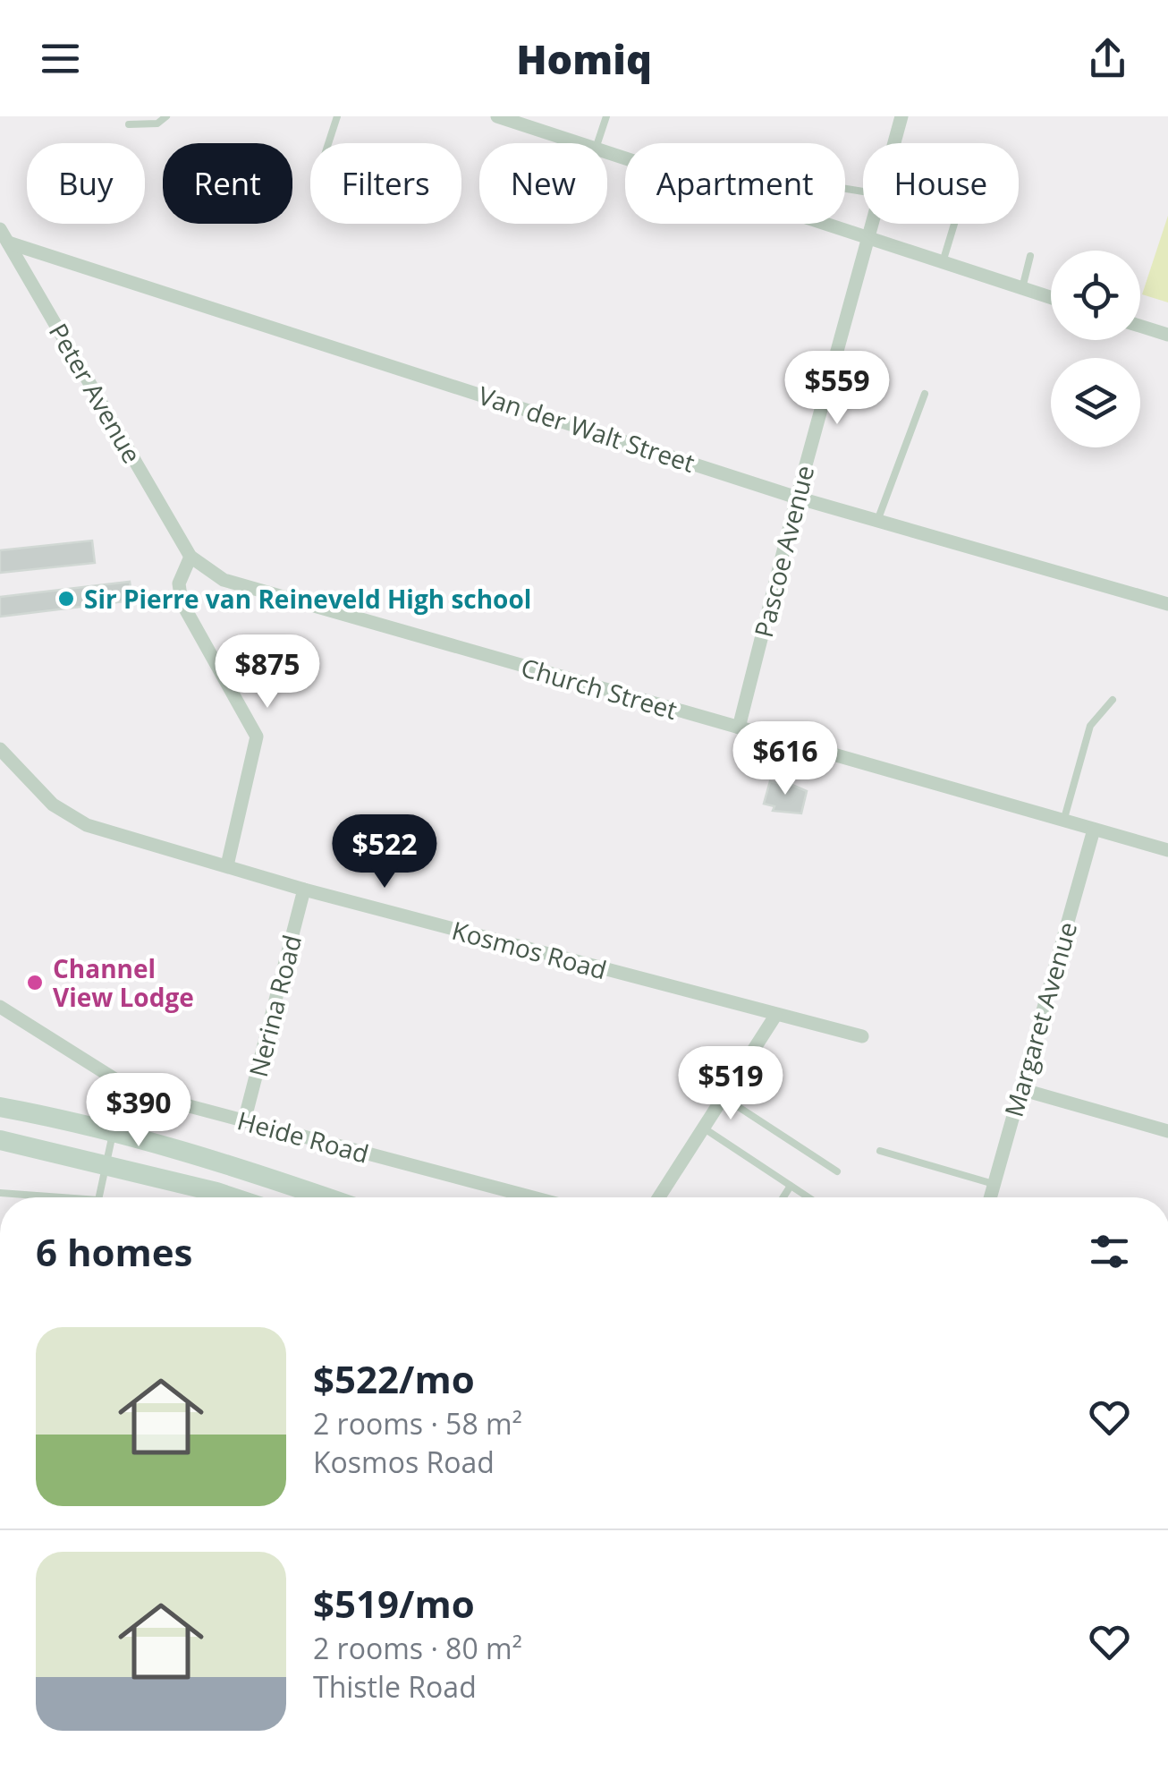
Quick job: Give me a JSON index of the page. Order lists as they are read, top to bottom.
{
  "streets": {
    "street": [
      "Peter Avenue",
      "Van der Walt Street",
      "Pascoe Avenue",
      "Church Street",
      "Kosmos Road",
      "Nerina Road",
      "Margaret Avenue",
      "Heide Road"
    ]
  },
  "crossings": [
    ["Peter Avenue", "Van der Walt Street"],
    ["Peter Avenue", "Church Street"],
    ["Van der Walt Street", "Pascoe Avenue"],
    ["Pascoe Avenue", "Church Street"],
    ["Church Street", "Margaret Avenue"],
    ["Kosmos Road", "Nerina Road"],
    ["Nerina Road", "Heide Road"]
  ],
  "places": ["Sir Pierre van Reineveld High school", "Channel View Lodge"],
  "page": {
    "header": "Homiq",
    "chip": [
      "Buy",
      "Rent",
      "Filters",
      "New",
      "Apartment",
      "House"
    ],
    "price": [
      "$559",
      "$875",
      "$616",
      "$522",
      "$519",
      "$390"
    ],
    "heading": "6 homes",
    "list": [
      {
        "name": "$522/mo",
        "note": "2 rooms · 58 m² · Kosmos Road"
      },
      {
        "name": "$519/mo",
        "note": "2 rooms · 80 m² · Thistle Road"
      }
    ]
  }
}
